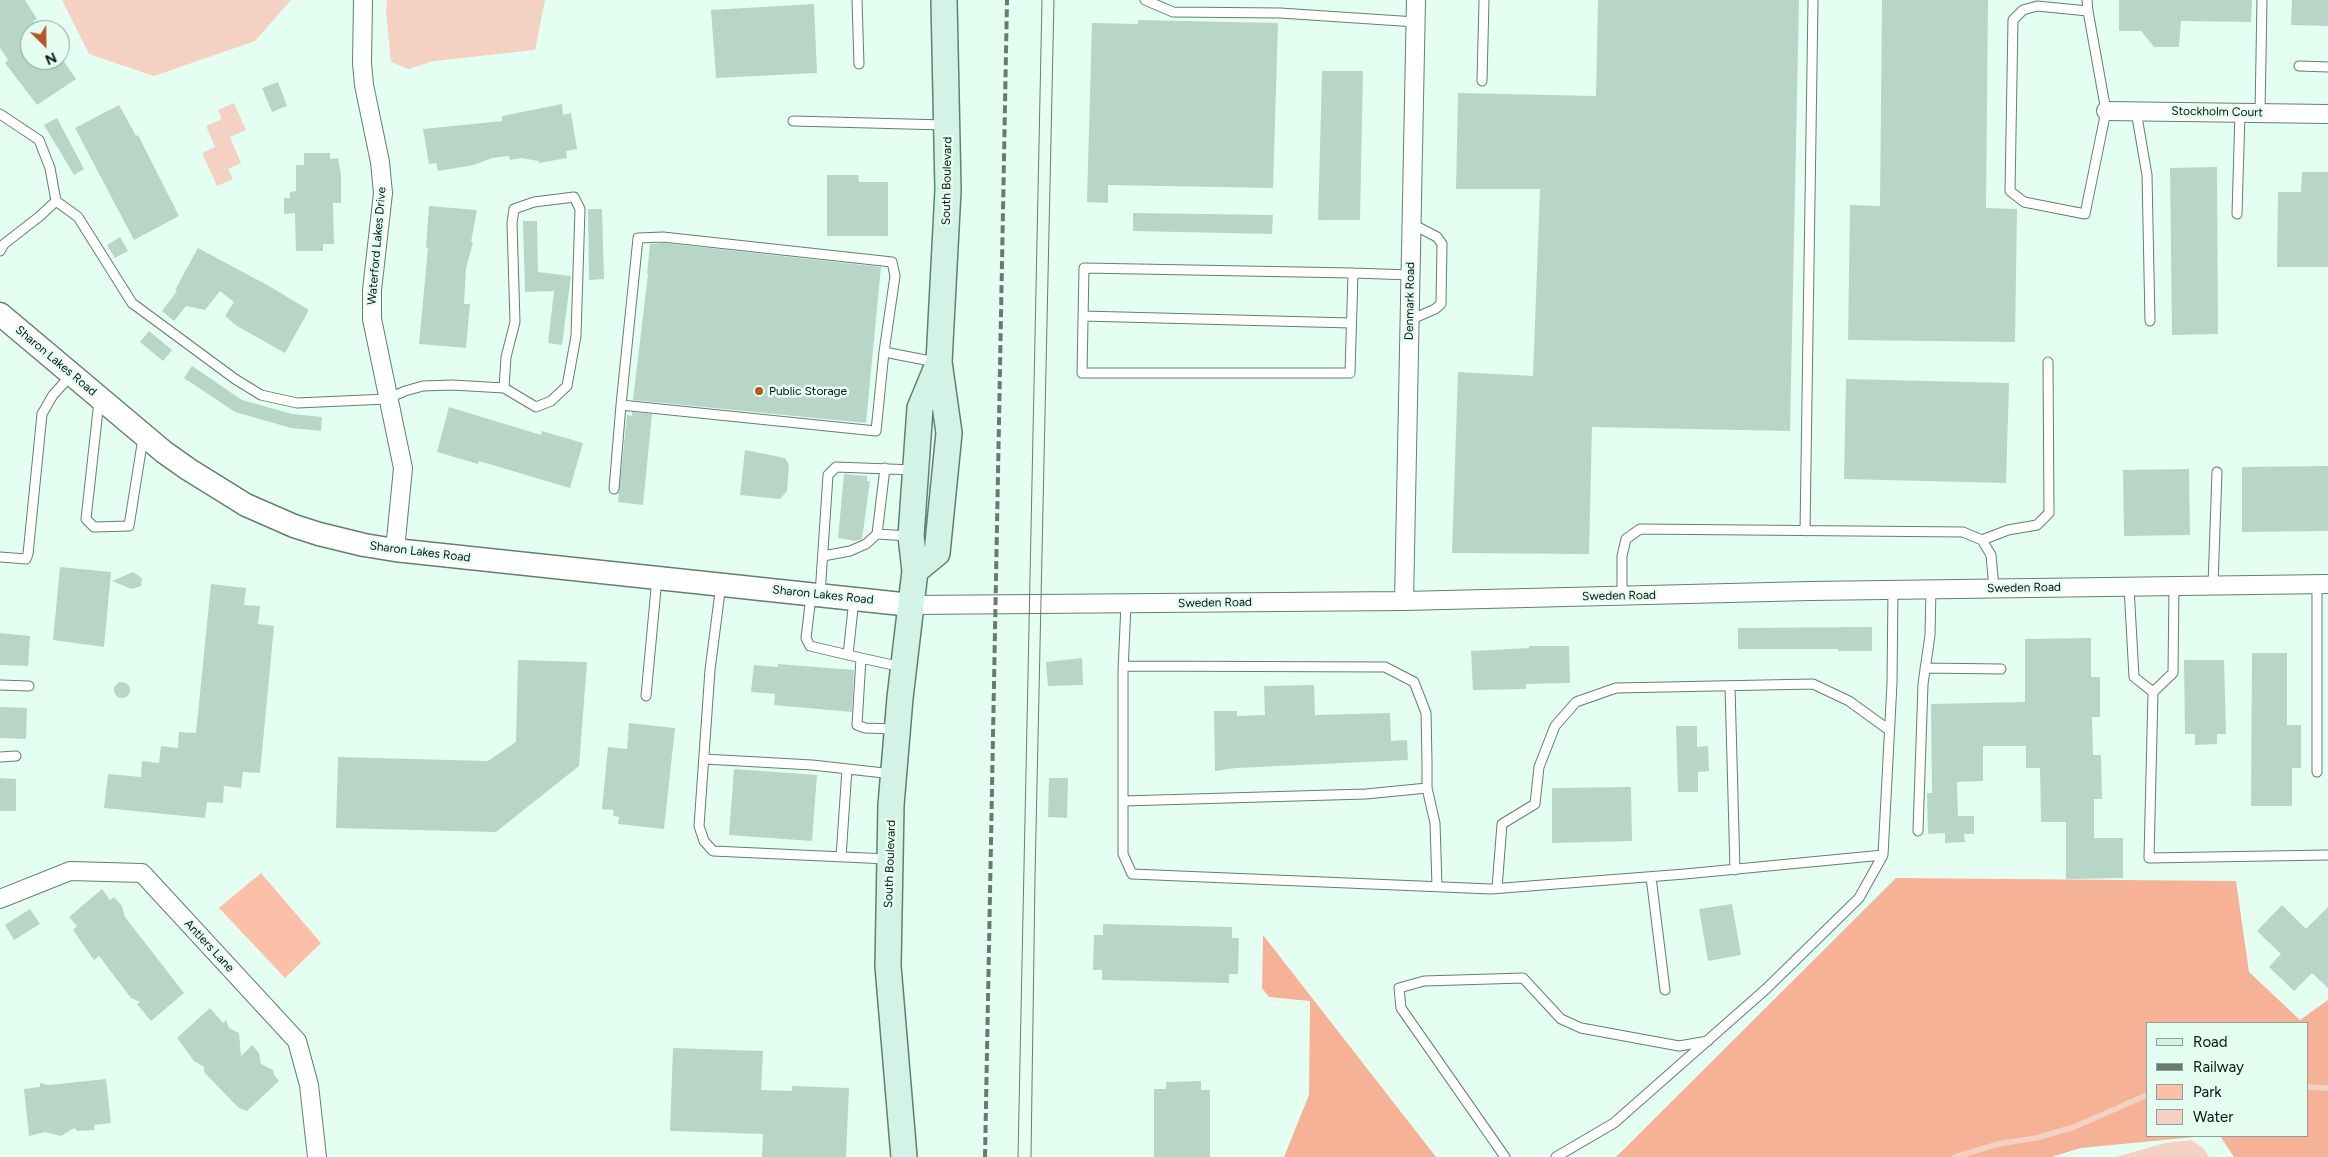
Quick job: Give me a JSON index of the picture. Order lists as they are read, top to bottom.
{
  "streets": {
    "main road": ["South Boulevard"],
    "street": [
      "Stockholm Court",
      "Waterford Lakes Drive",
      "Denmark Road",
      "Sharon Lakes Road",
      "Sweden Road",
      "Antlers Lane"
    ]
  },
  "crossings": [
    ["South Boulevard", "Sharon Lakes Road"],
    ["South Boulevard", "Sweden Road"],
    ["Waterford Lakes Drive", "Sharon Lakes Road"],
    ["Denmark Road", "Sweden Road"],
    ["Sharon Lakes Road", "Sweden Road"]
  ],
  "places": ["Public Storage"],
  "legend": [
    "Road",
    "Railway",
    "Park",
    "Water"
  ],
  "north": "bottom right"
}
